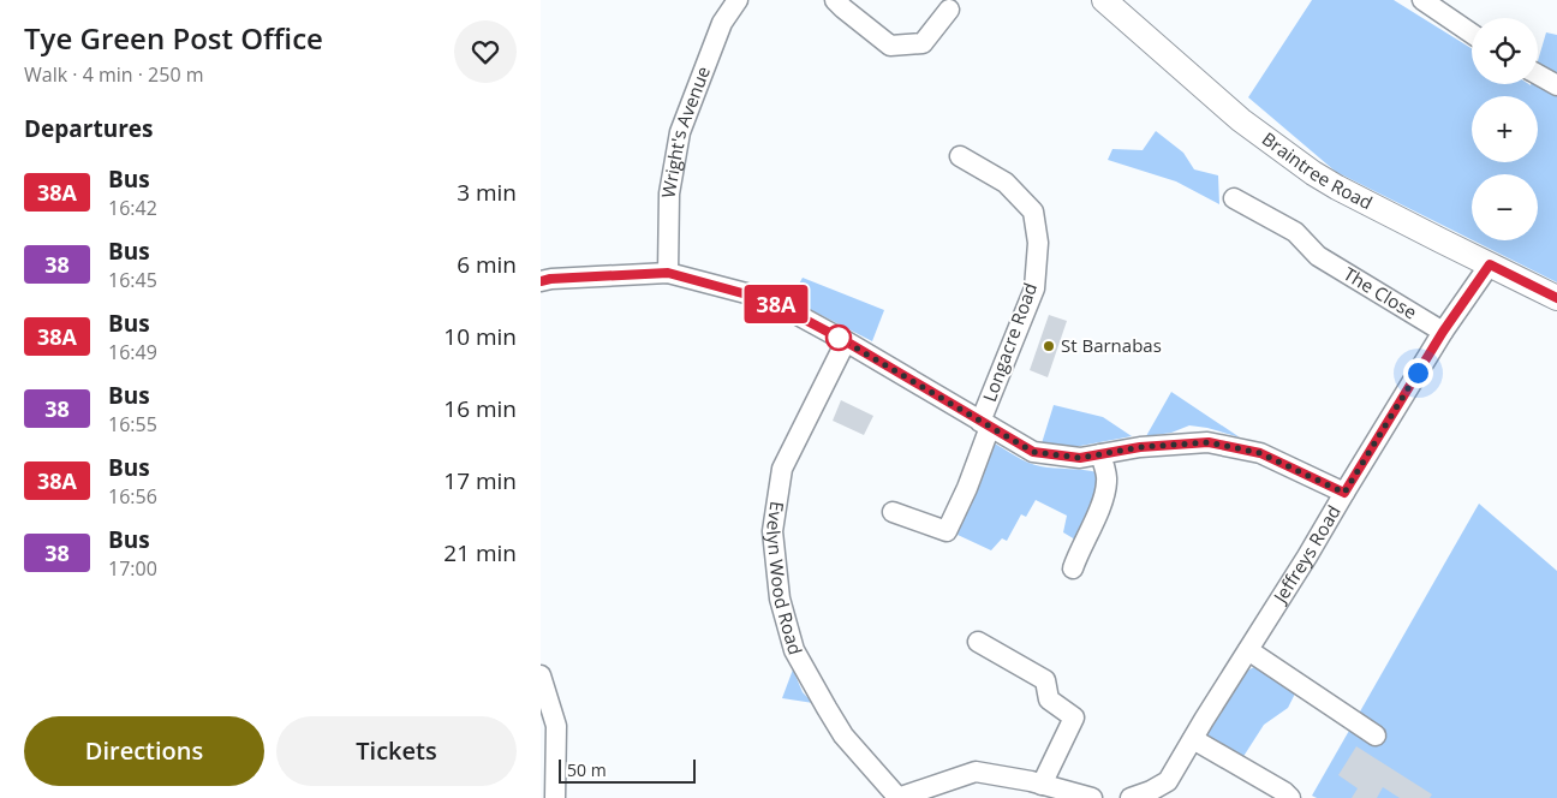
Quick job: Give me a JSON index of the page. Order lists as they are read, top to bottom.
{
  "streets": {
    "main road": ["Braintree Road"],
    "street": [
      "Wright's Avenue",
      "The Close",
      "Longacre Road",
      "Jeffreys Road",
      "Evelyn Wood Road"
    ]
  },
  "crossings": [
    ["Braintree Road", "Jeffreys Road"],
    ["The Close", "Jeffreys Road"]
  ],
  "places": ["St Barnabas"],
  "lines": ["bus line 38A"],
  "scale_bar": "50 m",
  "page": {
    "heading": [
      ["Tye Green Post Office", "Walk · 4 min · 250 m"],
      "Departures"
    ],
    "on_map": "38A",
    "map_buttons": ["+", "−"],
    "list": [
      {
        "mark": "38A",
        "name": "Bus",
        "note": "16:42",
        "value": "3 min"
      },
      {
        "mark": "38",
        "name": "Bus",
        "note": "16:45",
        "value": "6 min"
      },
      {
        "mark": "38A",
        "name": "Bus",
        "note": "16:49",
        "value": "10 min"
      },
      {
        "mark": "38",
        "name": "Bus",
        "note": "16:55",
        "value": "16 min"
      },
      {
        "mark": "38A",
        "name": "Bus",
        "note": "16:56",
        "value": "17 min"
      },
      {
        "mark": "38",
        "name": "Bus",
        "note": "17:00",
        "value": "21 min"
      }
    ],
    "buttons": ["Directions", "Tickets"],
    "scale": "50 m"
  }
}
